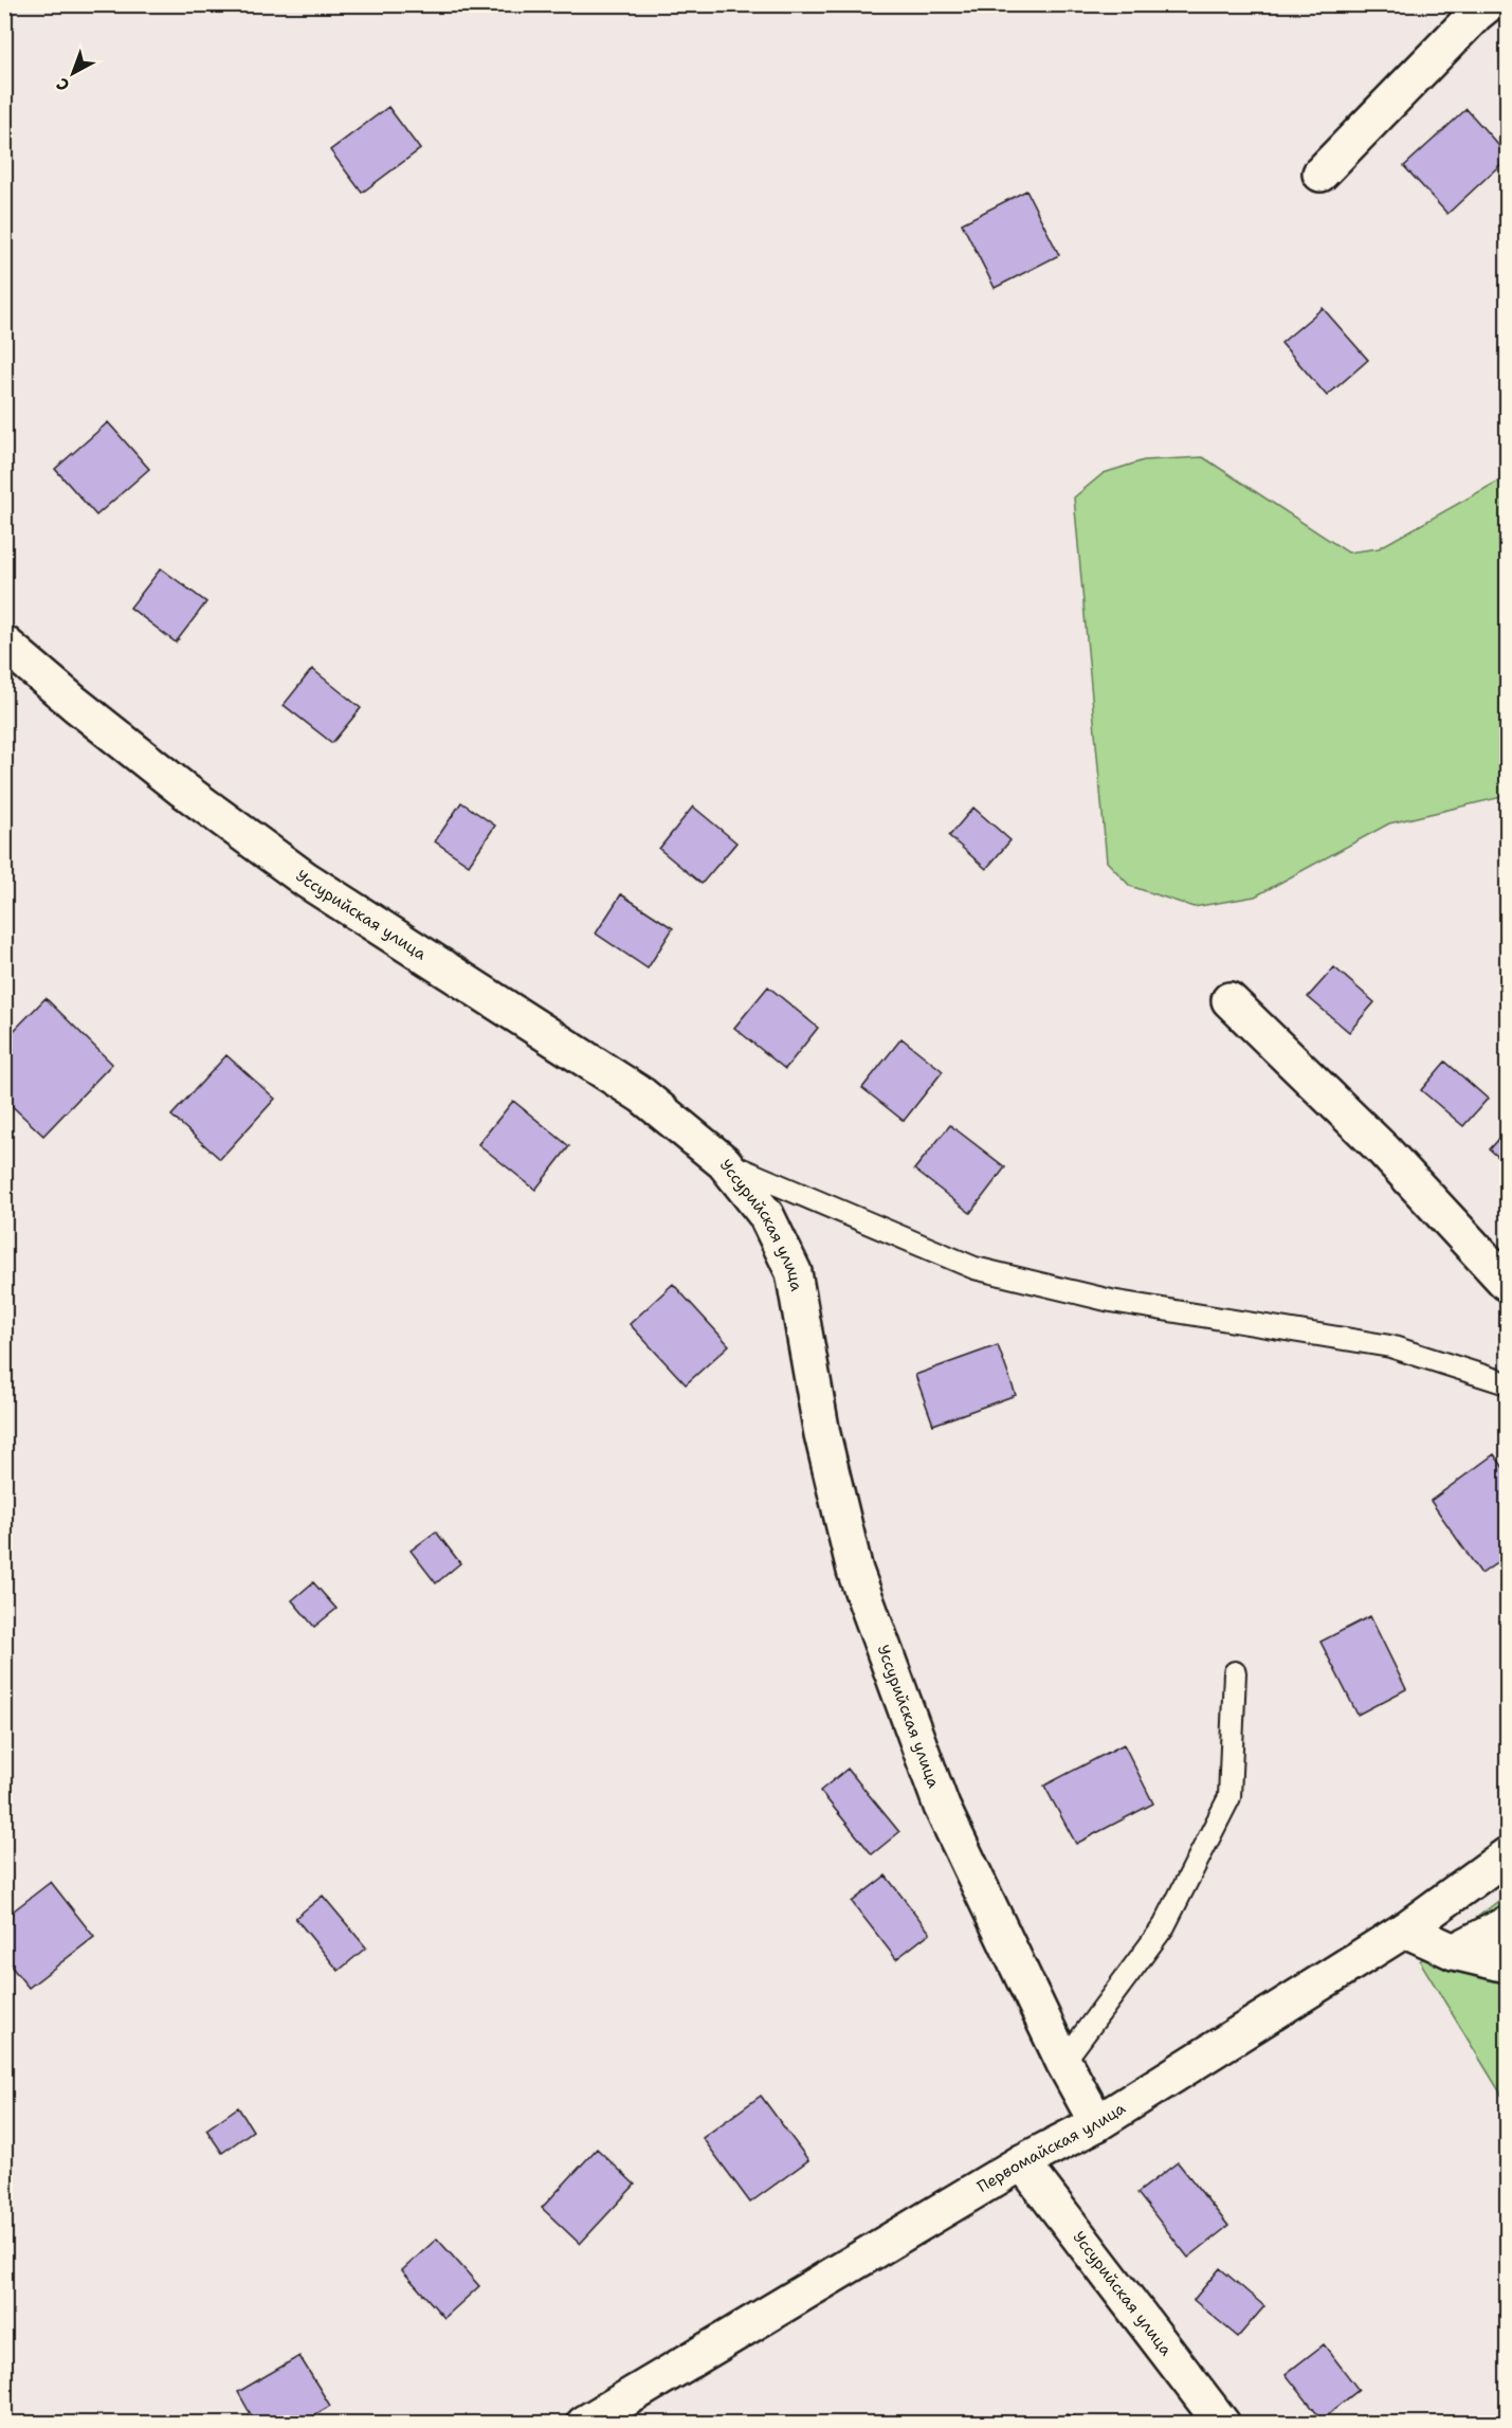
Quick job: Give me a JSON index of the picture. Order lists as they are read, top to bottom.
{
  "streets": {
    "street": ["Уссурийская улица", "Первомайская улица"]
  },
  "crossings": [
    ["Уссурийская улица", "Первомайская улица"]
  ],
  "north": "bottom left"
}
